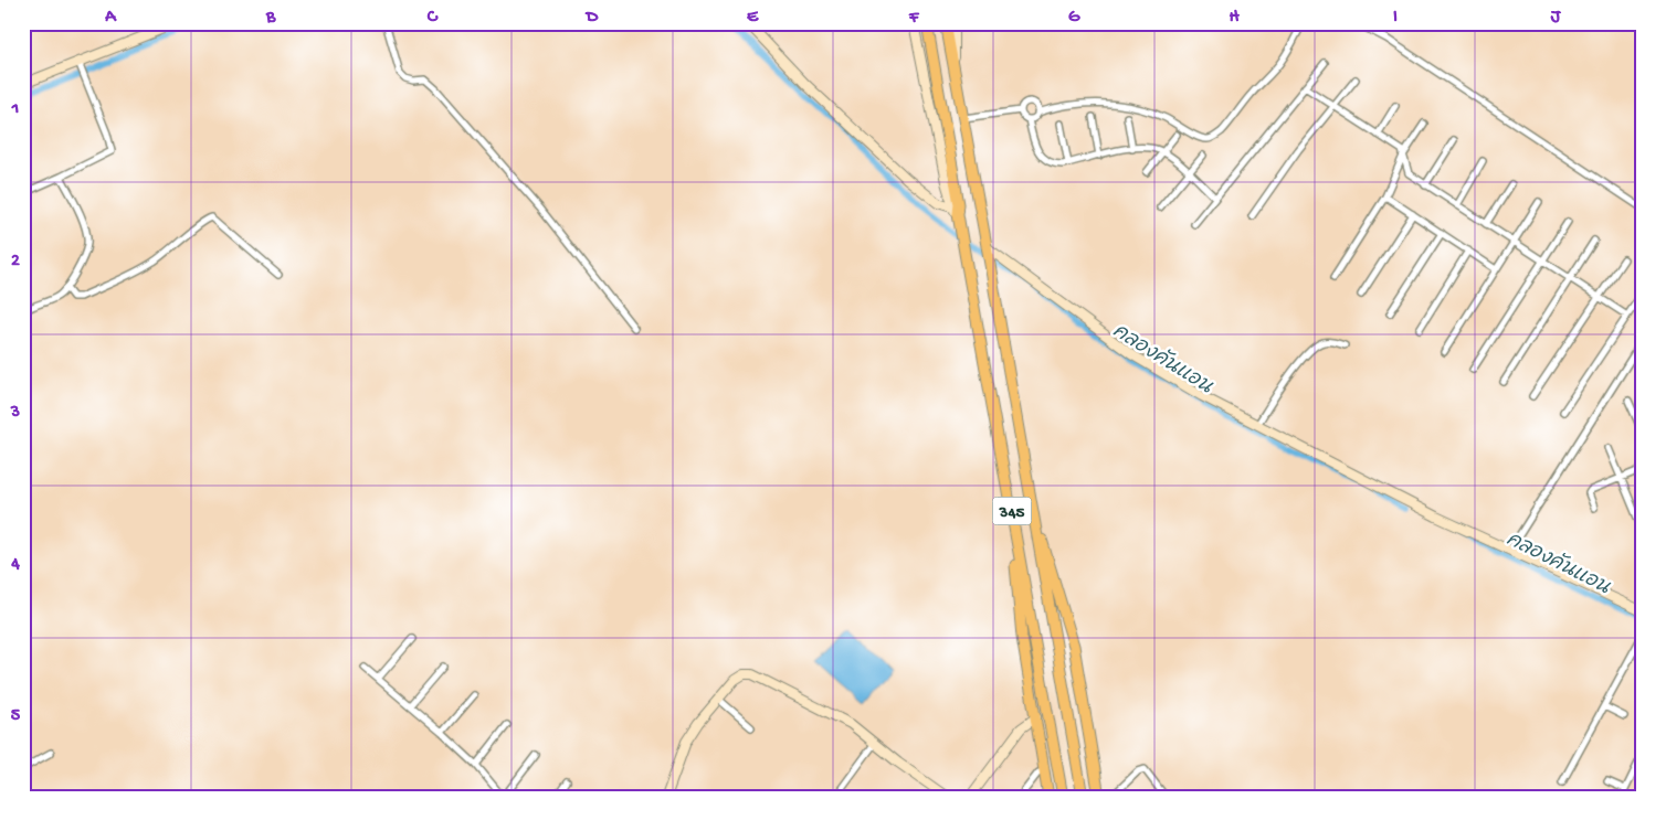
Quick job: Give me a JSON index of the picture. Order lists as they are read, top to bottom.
{
  "streets": {
    "main road": ["345"]
  },
  "water": ["คลองคันแอน"],
  "grid": {
    "columns": [
      "A",
      "B",
      "C",
      "D",
      "E",
      "F",
      "G",
      "H",
      "I",
      "J"
    ],
    "rows": [
      "1",
      "2",
      "3",
      "4",
      "5"
    ]
  }
}
